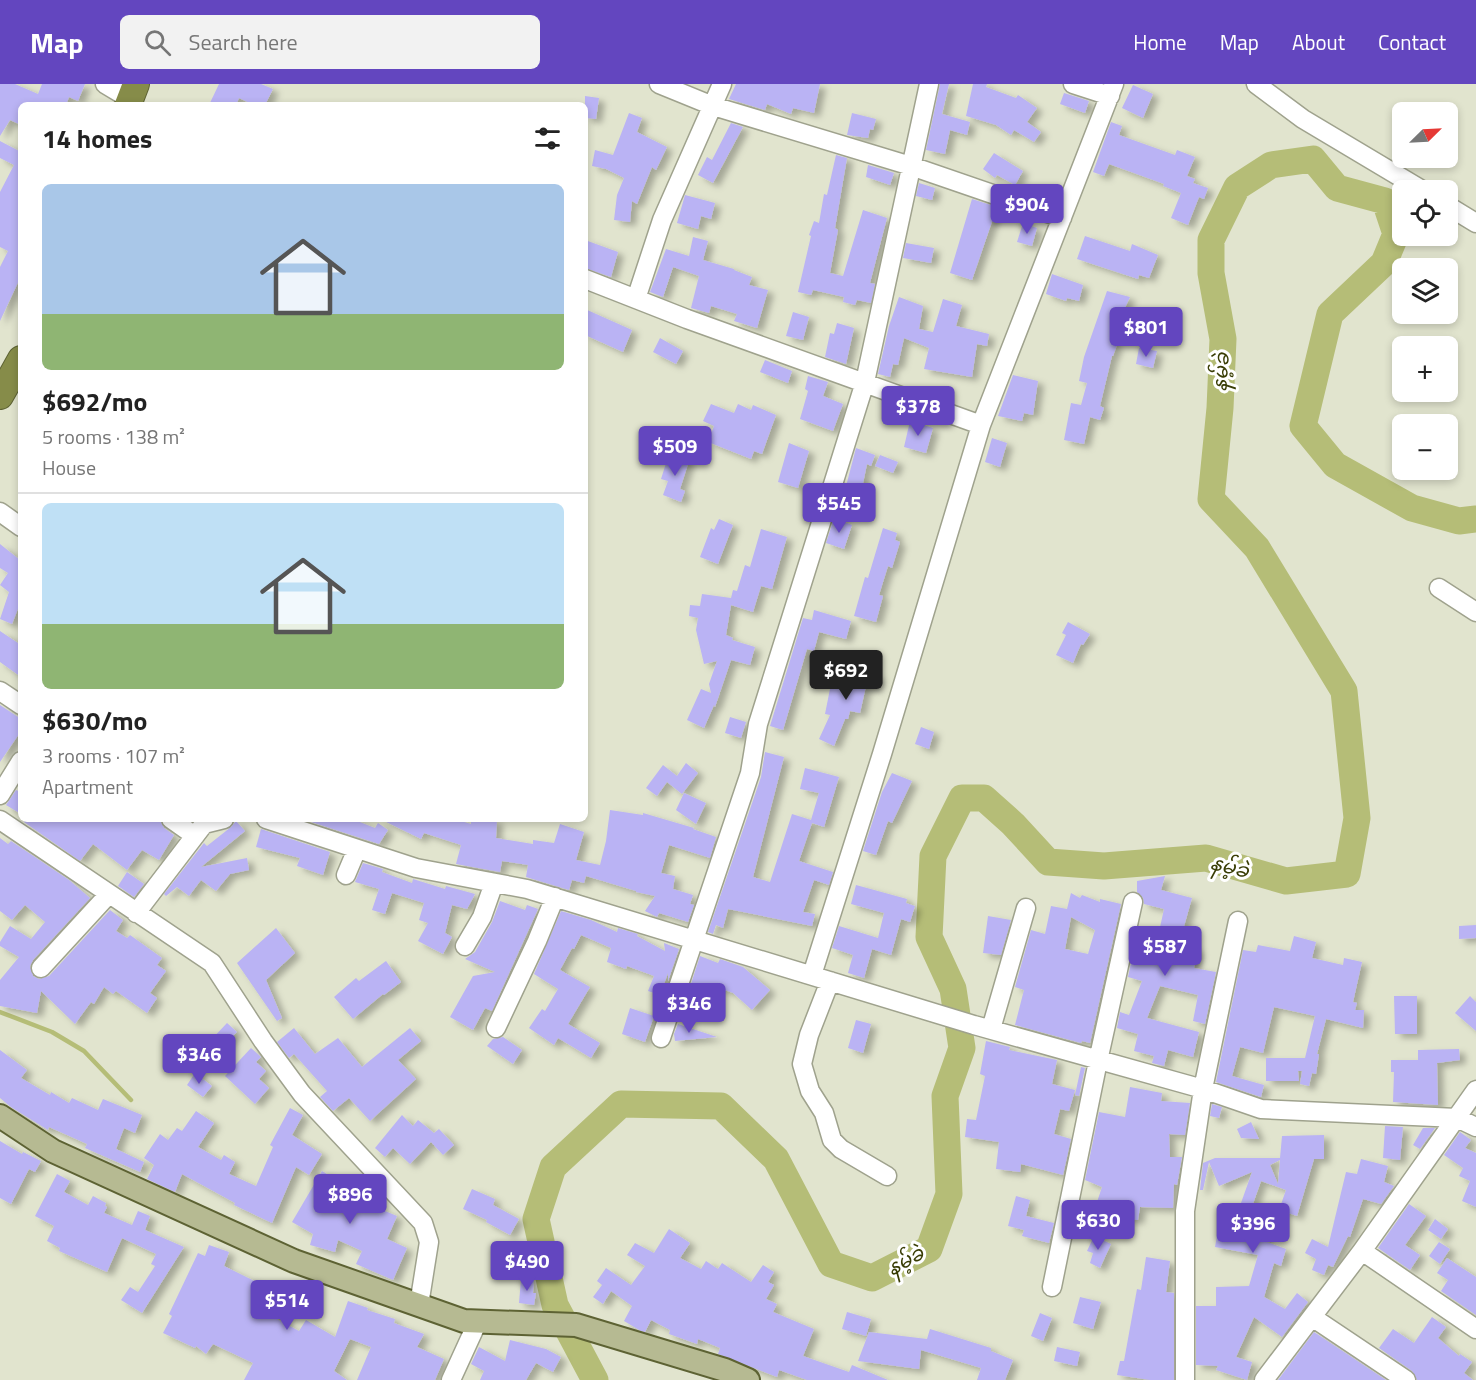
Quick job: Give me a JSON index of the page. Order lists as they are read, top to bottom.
{
  "water": ["နမ့်ခဲ"],
  "north": "top right",
  "page": {
    "header": "Map",
    "search": "Search here",
    "nav": [
      "Home",
      "Map",
      "About",
      "Contact"
    ],
    "map_buttons": ["+", "−"],
    "heading": "14 homes",
    "list": [
      {
        "name": "$692/mo",
        "note": "5 rooms · 138 m² · House"
      },
      {
        "name": "$630/mo",
        "note": "3 rooms · 107 m² · Apartment"
      }
    ],
    "price": [
      "$904",
      "$801",
      "$378",
      "$509",
      "$545",
      "$692",
      "$587",
      "$346",
      "$346",
      "$896",
      "$630",
      "$396",
      "$490",
      "$514"
    ]
  }
}
